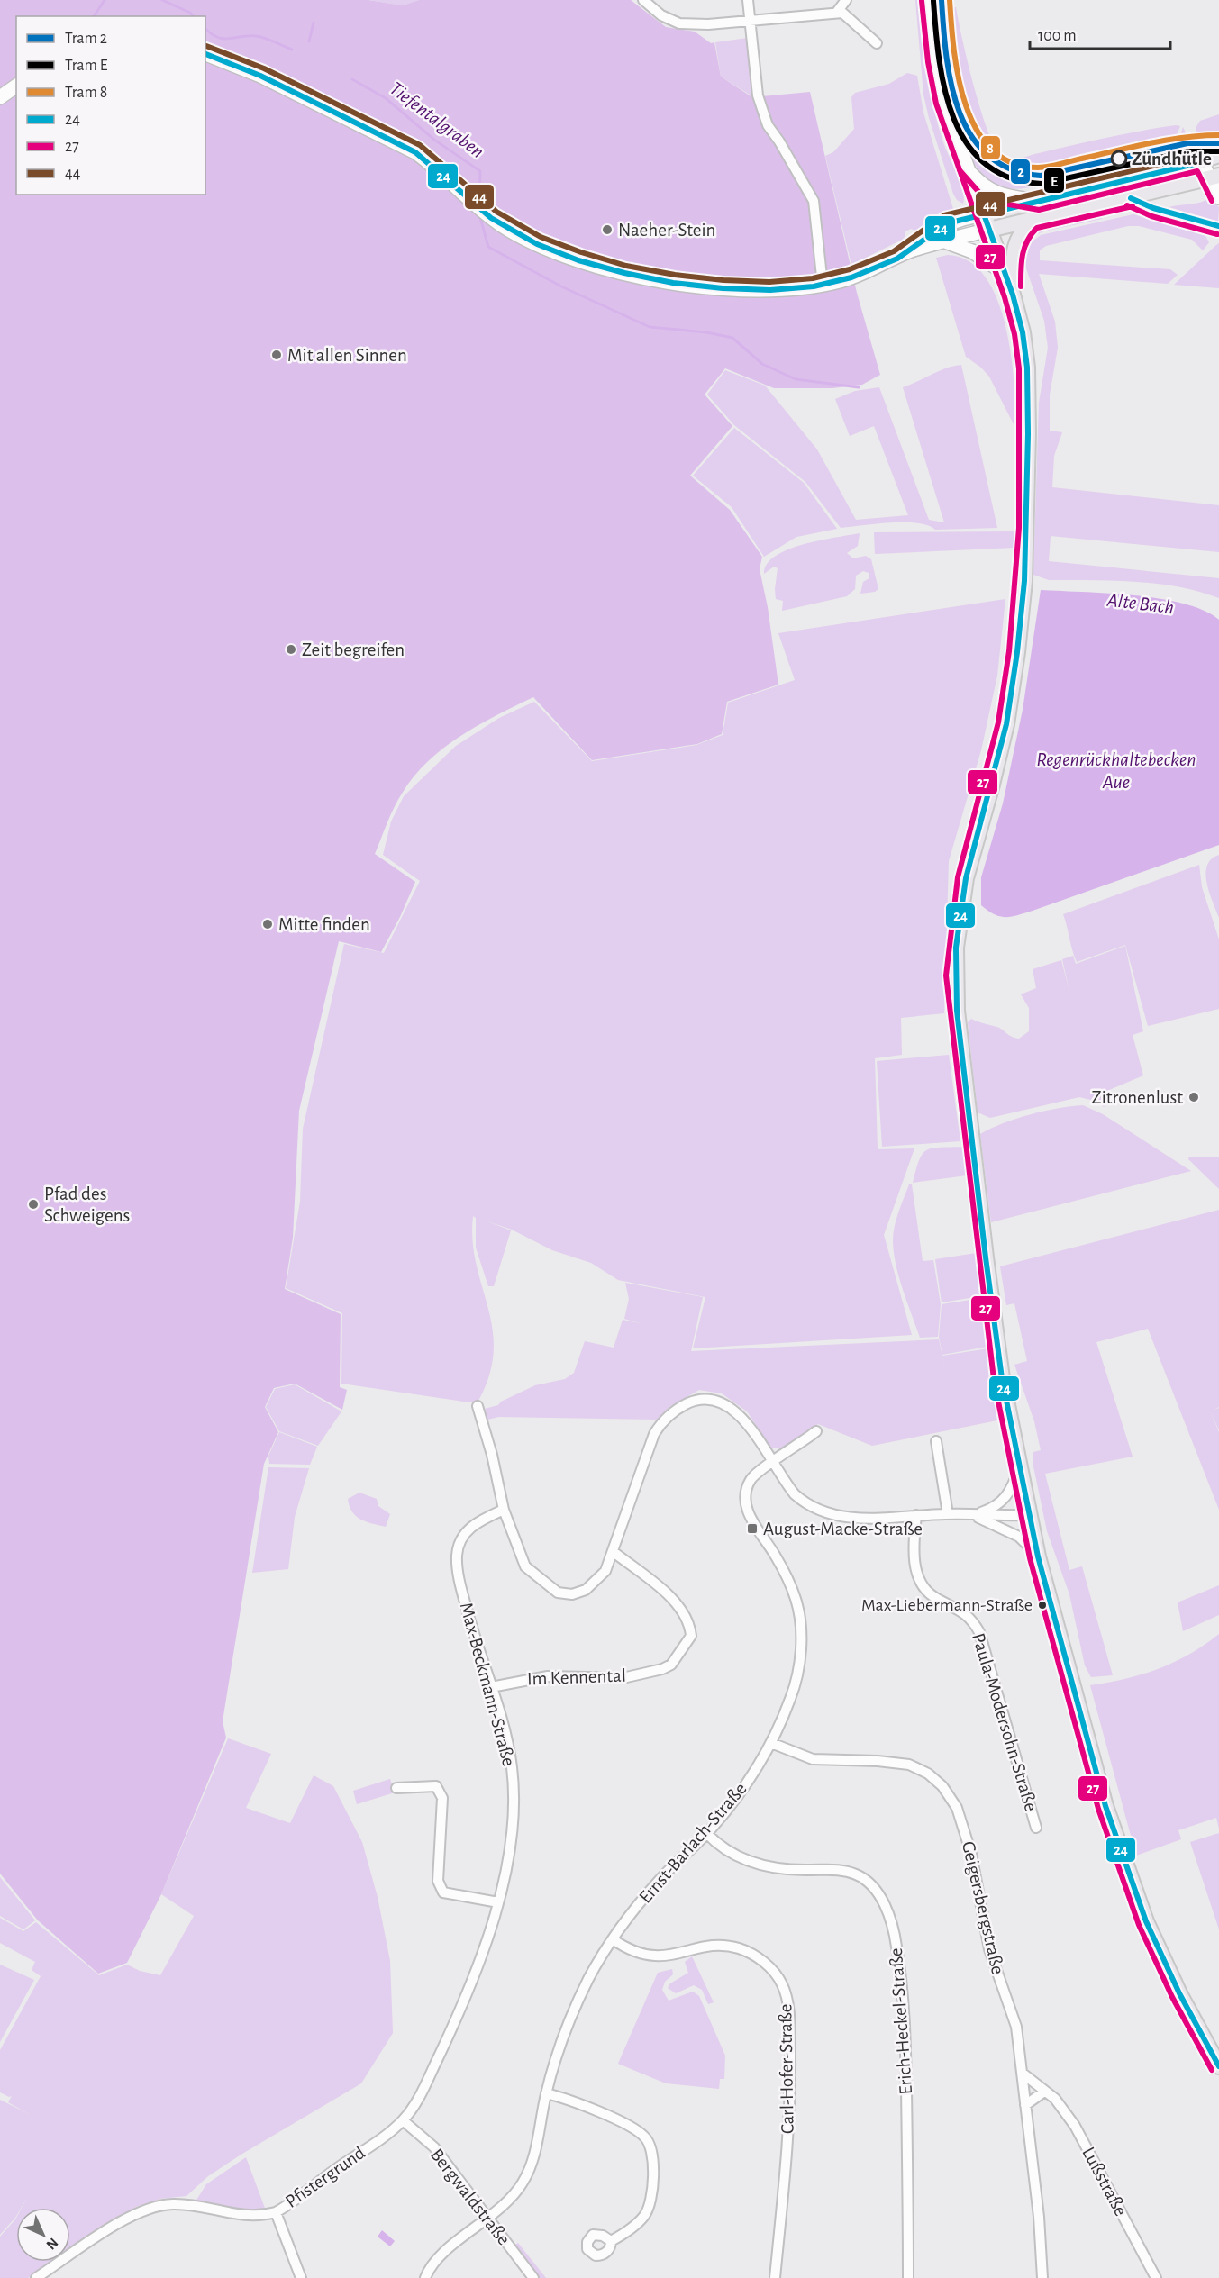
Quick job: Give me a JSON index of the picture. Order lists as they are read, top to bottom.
{
  "streets": {
    "street": [
      "Im Kennental",
      "Max-Beckmann-Straße",
      "Paula-Modersohn-Straße",
      "Ernst-Barlach-Straße",
      "Geigersbergstraße",
      "Erich-Heckel-Straße",
      "Carl-Hofer-Straße",
      "Pfistergrund",
      "Lußstraße",
      "Bergwaldstraße"
    ]
  },
  "crossings": [
    ["Im Kennental", "Max-Beckmann-Straße"],
    ["Max-Beckmann-Straße", "Pfistergrund"],
    ["Max-Beckmann-Straße", "Bergwaldstraße"],
    ["Ernst-Barlach-Straße", "Geigersbergstraße"],
    ["Ernst-Barlach-Straße", "Erich-Heckel-Straße"],
    ["Ernst-Barlach-Straße", "Carl-Hofer-Straße"],
    ["Ernst-Barlach-Straße", "Bergwaldstraße"],
    ["Geigersbergstraße", "Lußstraße"],
    ["Pfistergrund", "Bergwaldstraße"]
  ],
  "water": ["Tiefentalgraben", "Alte Bach", "Regenrückhaltebecken Aue"],
  "places": {
    "other": [
      "Zündhütle",
      "Naeher-Stein",
      "Mit allen Sinnen",
      "Zeit begreifen",
      "Mitte finden",
      "Zitronenlust",
      "Pfad des Schweigens",
      "Max-Liebermann-Straße"
    ],
    "transit": ["August-Macke-Straße"]
  },
  "lines": [
    "tram line 2",
    "tram line 8",
    "tram line E",
    "transit line 27",
    "transit line 44",
    "transit line 24"
  ],
  "legend": [
    "Tram 2",
    "Tram E",
    "Tram 8",
    "24",
    "27",
    "44"
  ],
  "scale_bar": "100 m",
  "north": "bottom right"
}
